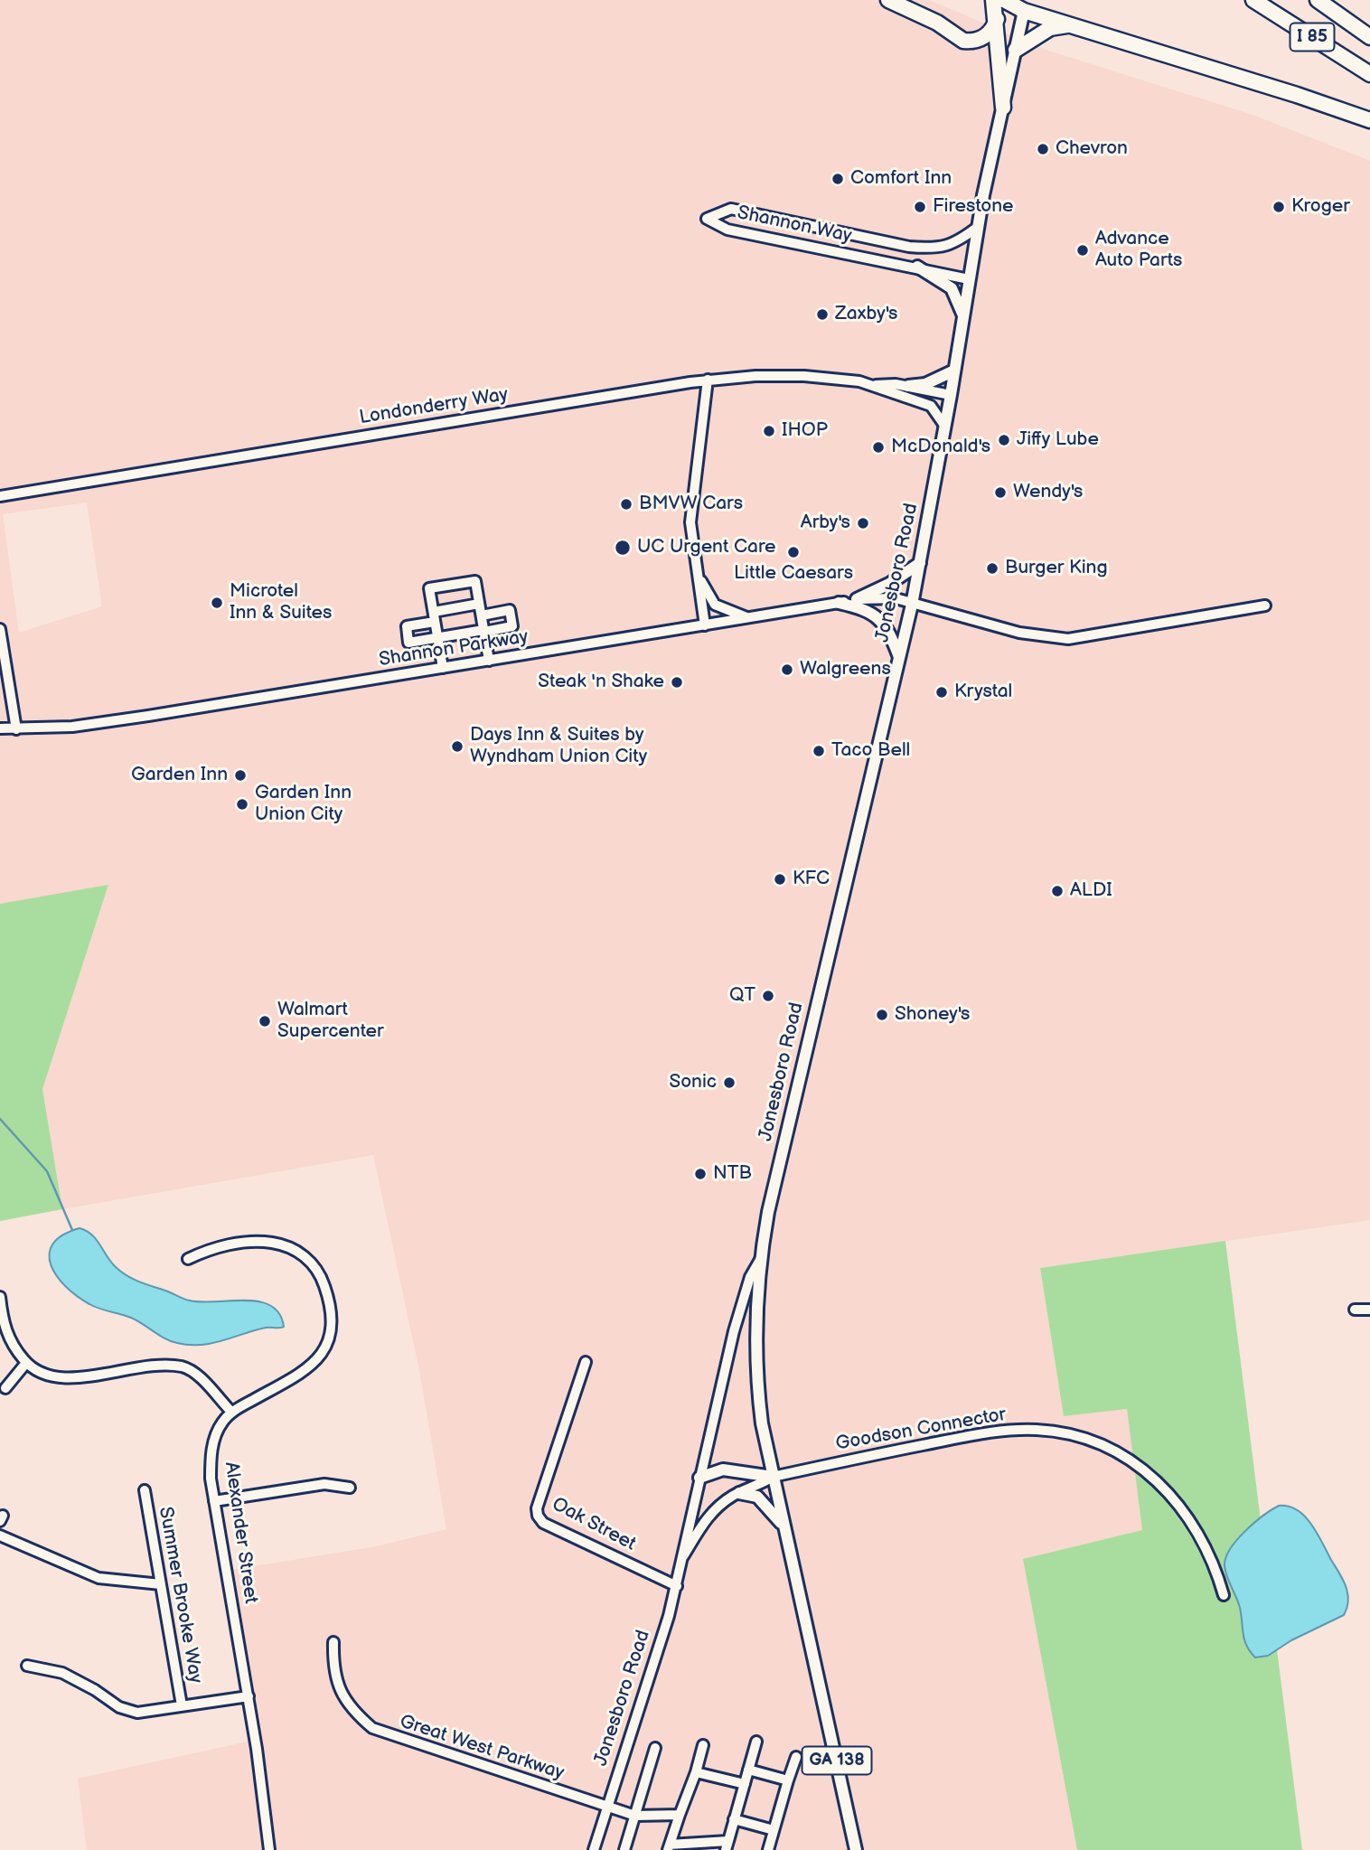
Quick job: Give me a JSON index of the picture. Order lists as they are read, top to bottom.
{
  "streets": {
    "highway": ["I 85"],
    "main road": ["Jonesboro Road", "GA 138"],
    "street": [
      "Shannon Way",
      "Londonderry Way",
      "Shannon Parkway",
      "Goodson Connector",
      "Oak Street",
      "Alexander Street",
      "Summer Brooke Way",
      "Great West Parkway"
    ]
  },
  "crossings": [
    ["Shannon Way", "Jonesboro Road"],
    ["Londonderry Way", "Jonesboro Road"],
    ["Jonesboro Road", "Shannon Parkway"],
    ["Jonesboro Road", "Goodson Connector"],
    ["Jonesboro Road", "Oak Street"],
    ["Jonesboro Road", "Great West Parkway"],
    ["Jonesboro Road", "GA 138"],
    ["Goodson Connector", "GA 138"]
  ],
  "places": [
    "Chevron",
    "Comfort Inn",
    "Firestone",
    "Kroger",
    "Advance Auto Parts",
    "Zaxby's",
    "IHOP",
    "Jiffy Lube",
    "McDonald's",
    "Wendy's",
    "BMVW Cars",
    "Arby's",
    "UC Urgent Care",
    "Little Caesars",
    "Burger King",
    "Microtel Inn & Suites",
    "Walgreens",
    "Steak 'n Shake",
    "Krystal",
    "Days Inn & Suites by Wyndham Union City",
    "Taco Bell",
    "Garden Inn",
    "Garden Inn Union City",
    "KFC",
    "ALDI",
    "QT",
    "Shoney's",
    "Walmart Supercenter",
    "Sonic",
    "NTB"
  ]
}
